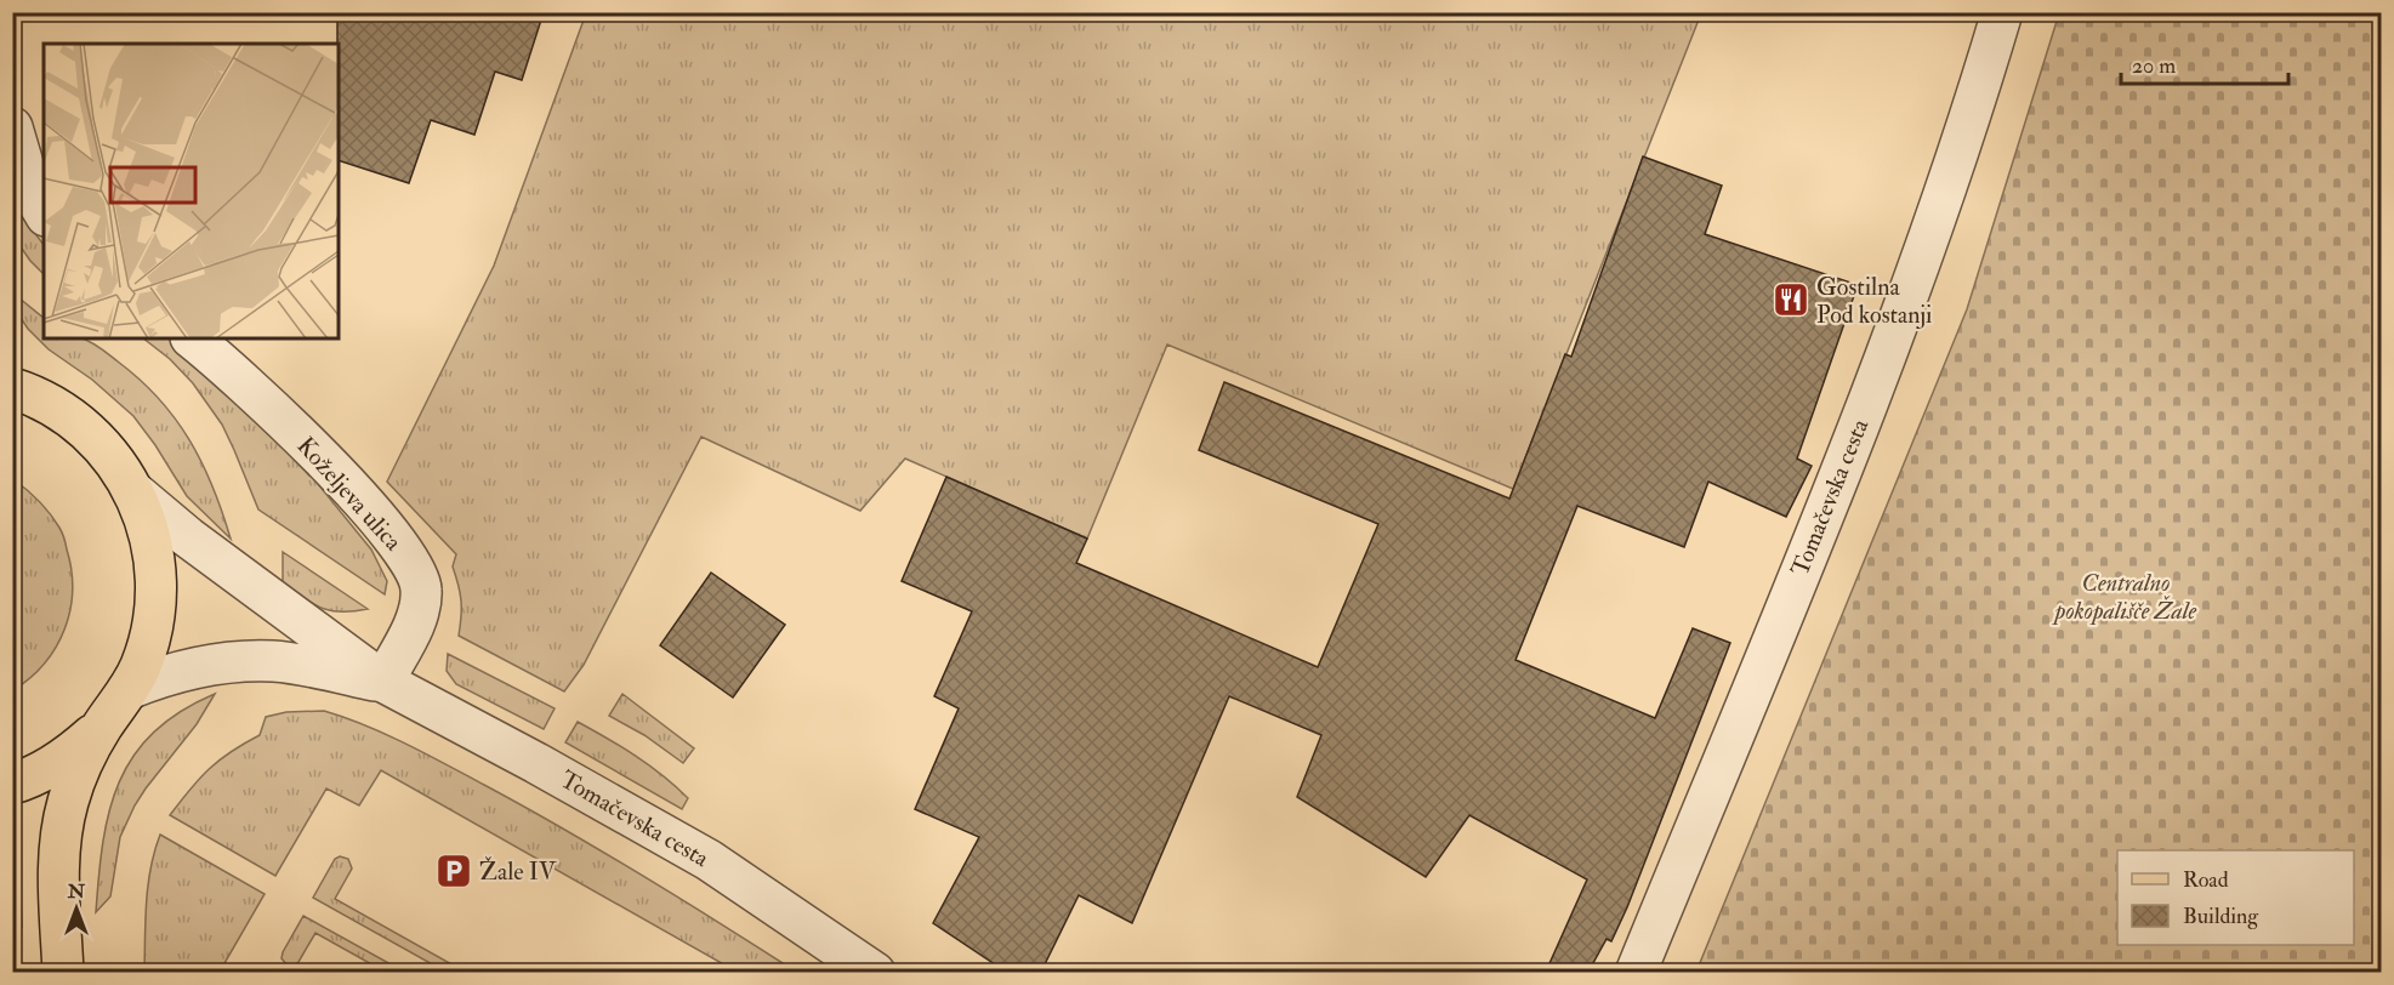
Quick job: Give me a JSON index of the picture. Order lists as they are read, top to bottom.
{
  "streets": {
    "street": ["Koželjeva ulica", "Tomačevska cesta"]
  },
  "crossings": [
    ["Koželjeva ulica", "Tomačevska cesta"]
  ],
  "parks": ["Centralno pokopališče Žale"],
  "places": {
    "restaurant": ["Gostilna Pod kostanji"],
    "parking": ["Žale IV"]
  },
  "legend": ["Road", "Building"],
  "scale_bar": "20 m",
  "north": "top"
}
